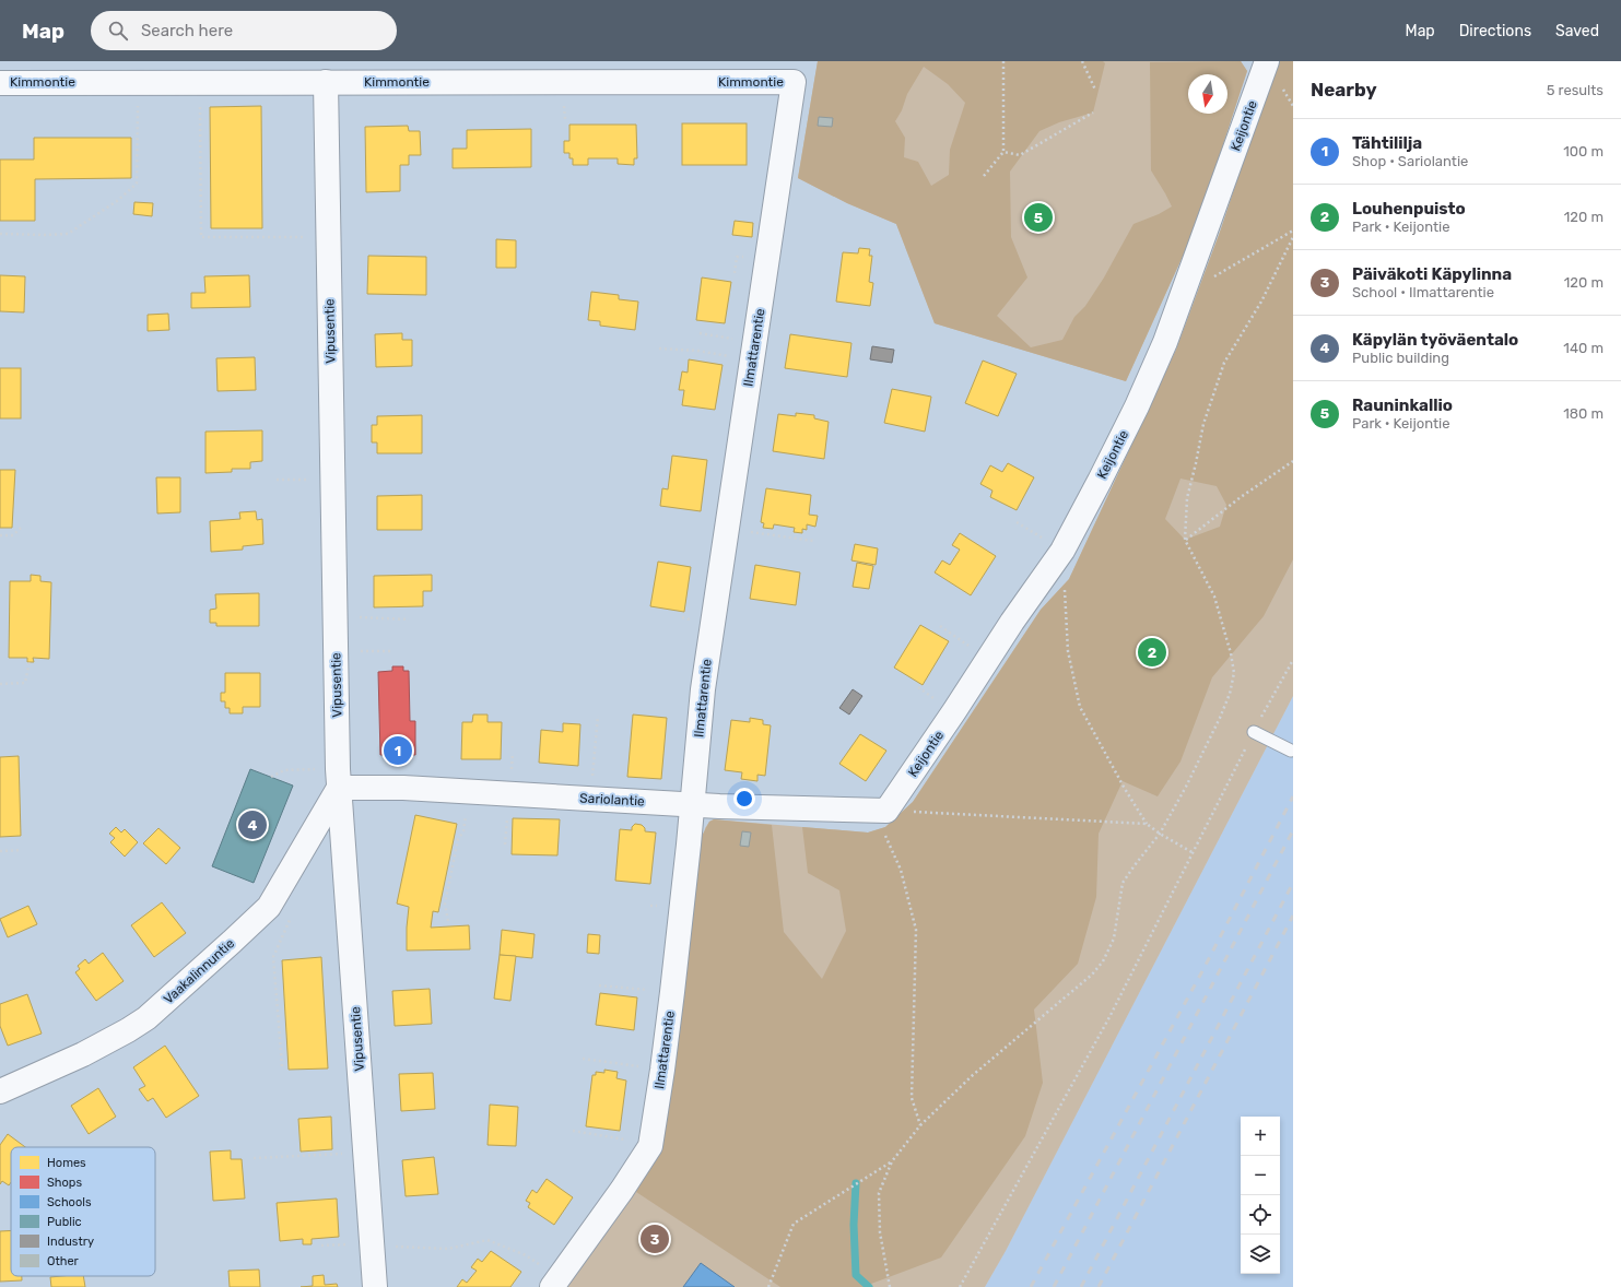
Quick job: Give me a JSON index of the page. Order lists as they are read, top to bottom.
{
  "streets": {
    "street": [
      "Kimmontie",
      "Keijontie",
      "Vipusentie",
      "Ilmattarentie",
      "Sariolantie",
      "Vaakalinnuntie"
    ]
  },
  "crossings": [
    ["Kimmontie", "Vipusentie"],
    ["Kimmontie", "Ilmattarentie"],
    ["Keijontie", "Sariolantie"],
    ["Vipusentie", "Sariolantie"],
    ["Vipusentie", "Vaakalinnuntie"],
    ["Ilmattarentie", "Sariolantie"],
    ["Sariolantie", "Vaakalinnuntie"]
  ],
  "legend": [
    "Homes",
    "Shops",
    "Schools",
    "Public",
    "Industry",
    "Other"
  ],
  "north": "bottom",
  "page": {
    "header": "Map",
    "search": "Search here",
    "nav": ["Map", "Directions", "Saved"],
    "heading": ["Nearby", "5 results"],
    "list": [
      {
        "mark": "1",
        "name": "Tähtililja",
        "note": "Shop · Sariolantie",
        "value": "100 m"
      },
      {
        "mark": "2",
        "name": "Louhenpuisto",
        "note": "Park · Keijontie",
        "value": "120 m"
      },
      {
        "mark": "3",
        "name": "Päiväkoti Käpylinna",
        "note": "School · Ilmattarentie",
        "value": "120 m"
      },
      {
        "mark": "4",
        "name": "Käpylän työväentalo",
        "note": "Public building",
        "value": "140 m"
      },
      {
        "mark": "5",
        "name": "Rauninkallio",
        "note": "Park · Keijontie",
        "value": "180 m"
      }
    ],
    "pins": [
      "5",
      "2",
      "1",
      "4",
      "3"
    ],
    "map_buttons": ["+", "−"]
  }
}
